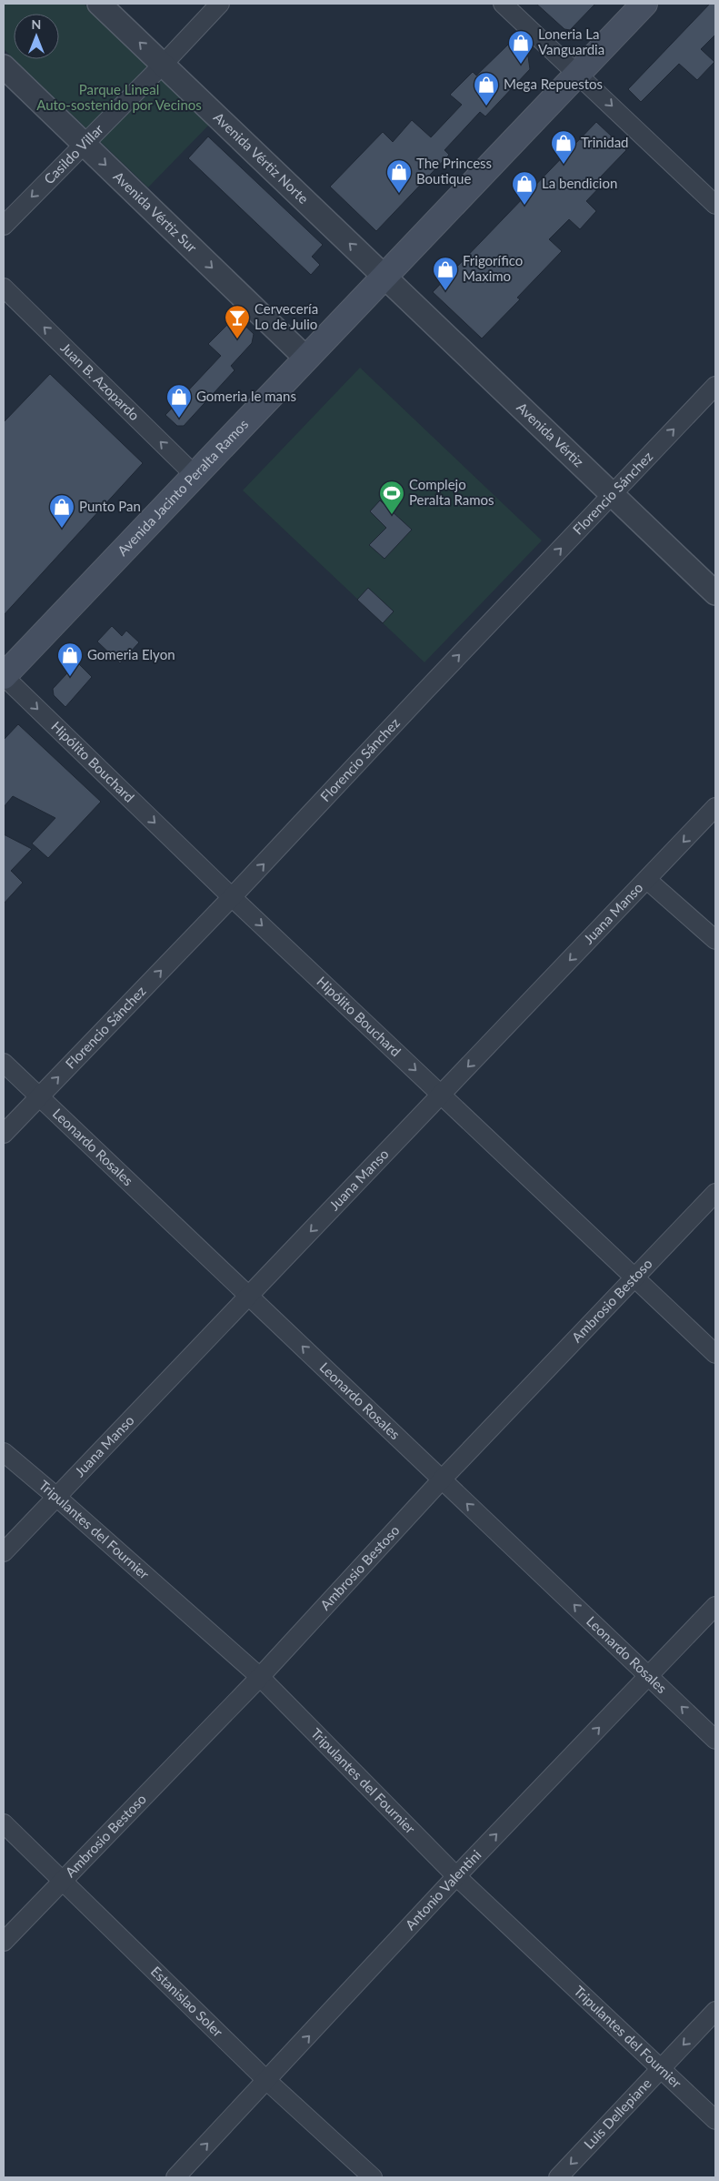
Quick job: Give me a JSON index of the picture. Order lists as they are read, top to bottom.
{
  "streets": {
    "main road": ["Avenida Jacinto Peralta Ramos"],
    "street": [
      "Casildo Villar",
      "Avenida Vértiz Norte",
      "Avenida Vértiz Sur",
      "Juan B. Azopardo",
      "Avenida Vértiz",
      "Florencio Sánchez",
      "Hipólito Bouchard",
      "Juana Manso",
      "Leonardo Rosales",
      "Ambrosio Bestoso",
      "Tripulantes del Fournier",
      "Antonio Valentini",
      "Estanislao Soler",
      "Luis Dellepiane"
    ]
  },
  "crossings": [
    ["Casildo Villar", "Avenida Vértiz Norte"],
    ["Casildo Villar", "Avenida Vértiz Sur"],
    ["Avenida Vértiz Norte", "Avenida Vértiz"],
    ["Avenida Vértiz Norte", "Avenida Jacinto Peralta Ramos"],
    ["Avenida Vértiz Sur", "Avenida Jacinto Peralta Ramos"],
    ["Juan B. Azopardo", "Avenida Jacinto Peralta Ramos"],
    ["Avenida Vértiz", "Avenida Jacinto Peralta Ramos"],
    ["Avenida Vértiz", "Florencio Sánchez"],
    ["Avenida Jacinto Peralta Ramos", "Hipólito Bouchard"],
    ["Florencio Sánchez", "Hipólito Bouchard"],
    ["Florencio Sánchez", "Leonardo Rosales"],
    ["Hipólito Bouchard", "Juana Manso"],
    ["Hipólito Bouchard", "Ambrosio Bestoso"],
    ["Juana Manso", "Leonardo Rosales"],
    ["Juana Manso", "Tripulantes del Fournier"],
    ["Leonardo Rosales", "Ambrosio Bestoso"],
    ["Leonardo Rosales", "Antonio Valentini"],
    ["Ambrosio Bestoso", "Tripulantes del Fournier"],
    ["Ambrosio Bestoso", "Estanislao Soler"],
    ["Tripulantes del Fournier", "Antonio Valentini"],
    ["Tripulantes del Fournier", "Luis Dellepiane"],
    ["Antonio Valentini", "Estanislao Soler"]
  ],
  "one_way": [
    "Casildo Villar",
    "Avenida Vértiz Norte",
    "Avenida Vértiz Sur",
    "Juan B. Azopardo",
    "Florencio Sánchez",
    "Hipólito Bouchard",
    "Juana Manso",
    "Leonardo Rosales",
    "Antonio Valentini",
    "Luis Dellepiane"
  ],
  "parks": ["Parque Lineal Auto-sostenido por Vecinos"],
  "places": {
    "shop": [
      "Loneria La Vanguardia",
      "Mega Repuestos",
      "Trinidad",
      "The Princess Boutique",
      "La bendicion",
      "Frigorífico Maximo",
      "Gomeria le mans",
      "Punto Pan",
      "Gomeria Elyon"
    ],
    "bar": ["Cervecería Lo de Julio"],
    "sports": ["Complejo Peralta Ramos"]
  },
  "north": "top"
}
